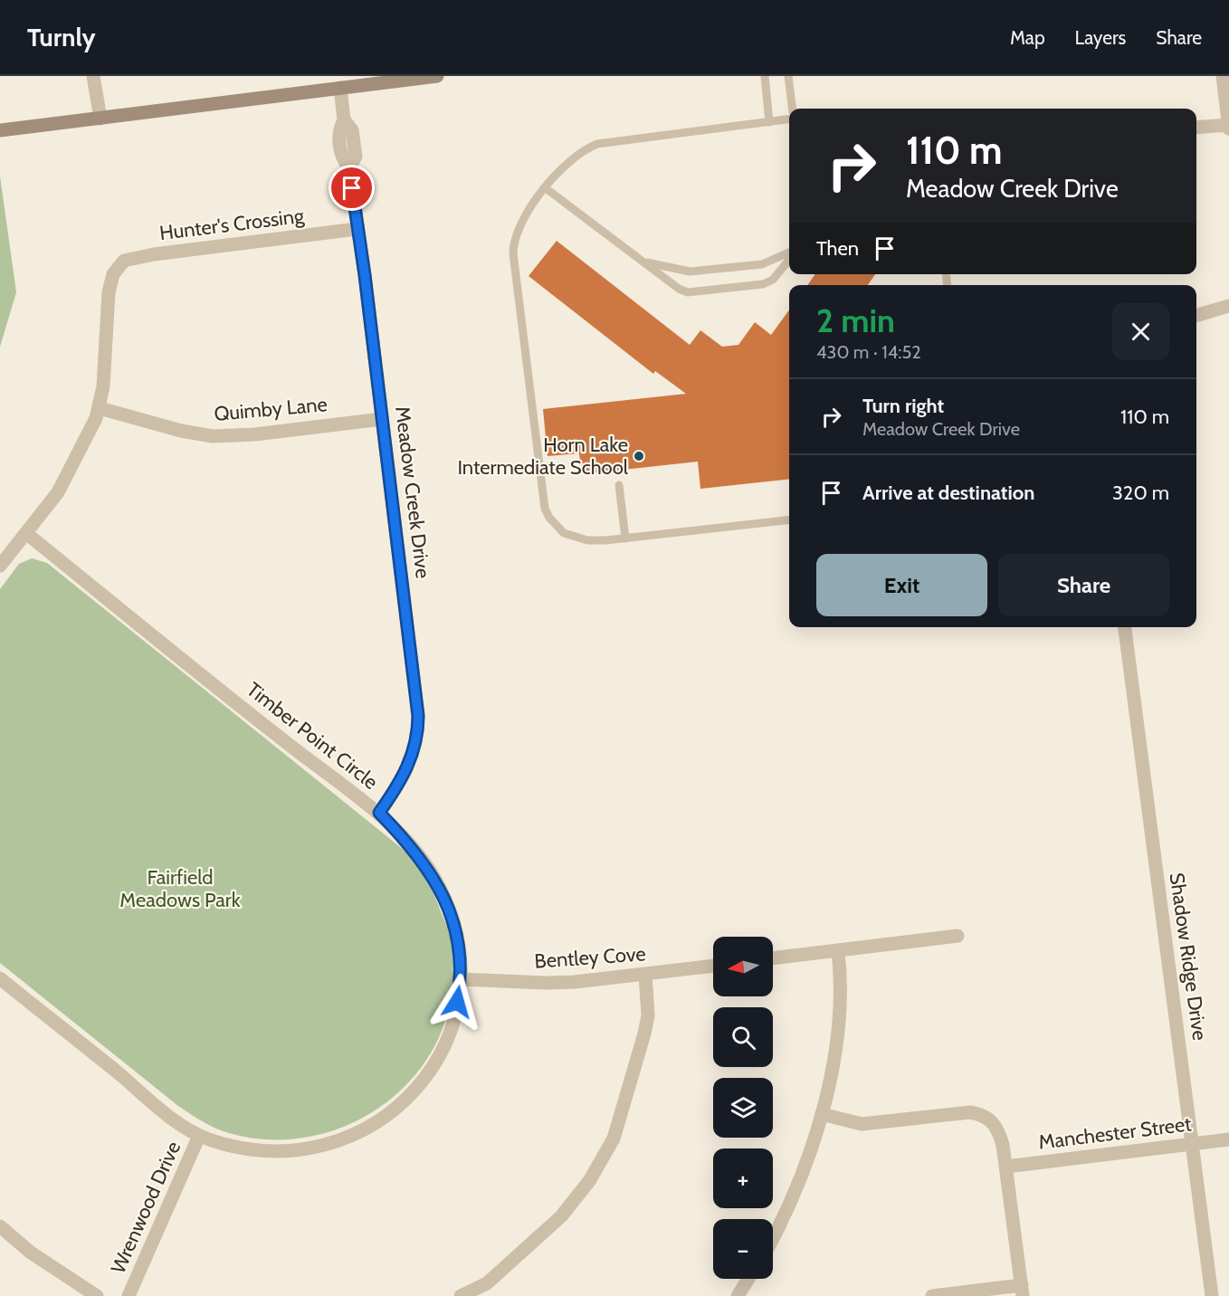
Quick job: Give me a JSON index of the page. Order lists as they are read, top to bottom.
{
  "streets": {
    "street": [
      "Hunter's Crossing",
      "Quimby Lane",
      "Meadow Creek Drive",
      "Timber Point Circle",
      "Shadow Ridge Drive",
      "Bentley Cove",
      "Manchester Street",
      "Wrenwood Drive"
    ]
  },
  "crossings": [
    ["Hunter's Crossing", "Quimby Lane"],
    ["Hunter's Crossing", "Meadow Creek Drive"],
    ["Quimby Lane", "Meadow Creek Drive"],
    ["Meadow Creek Drive", "Timber Point Circle"],
    ["Timber Point Circle", "Bentley Cove"],
    ["Timber Point Circle", "Wrenwood Drive"],
    ["Shadow Ridge Drive", "Manchester Street"]
  ],
  "parks": ["Fairfield Meadows Park"],
  "places": ["Horn Lake Intermediate School"],
  "north": "left",
  "page": {
    "header": "Turnly",
    "nav": ["Map", "Layers", "Share"],
    "turn": ["110 m", "Meadow Creek Drive"],
    "then": "Then",
    "heading": ["2 min", "430 m · 14:52"],
    "list": [
      {
        "name": "Turn right",
        "note": "Meadow Creek Drive",
        "value": "110 m"
      },
      {
        "name": "Arrive at destination",
        "value": "320 m"
      }
    ],
    "buttons": ["Exit", "Share"],
    "map_buttons": ["+", "−"]
  }
}
